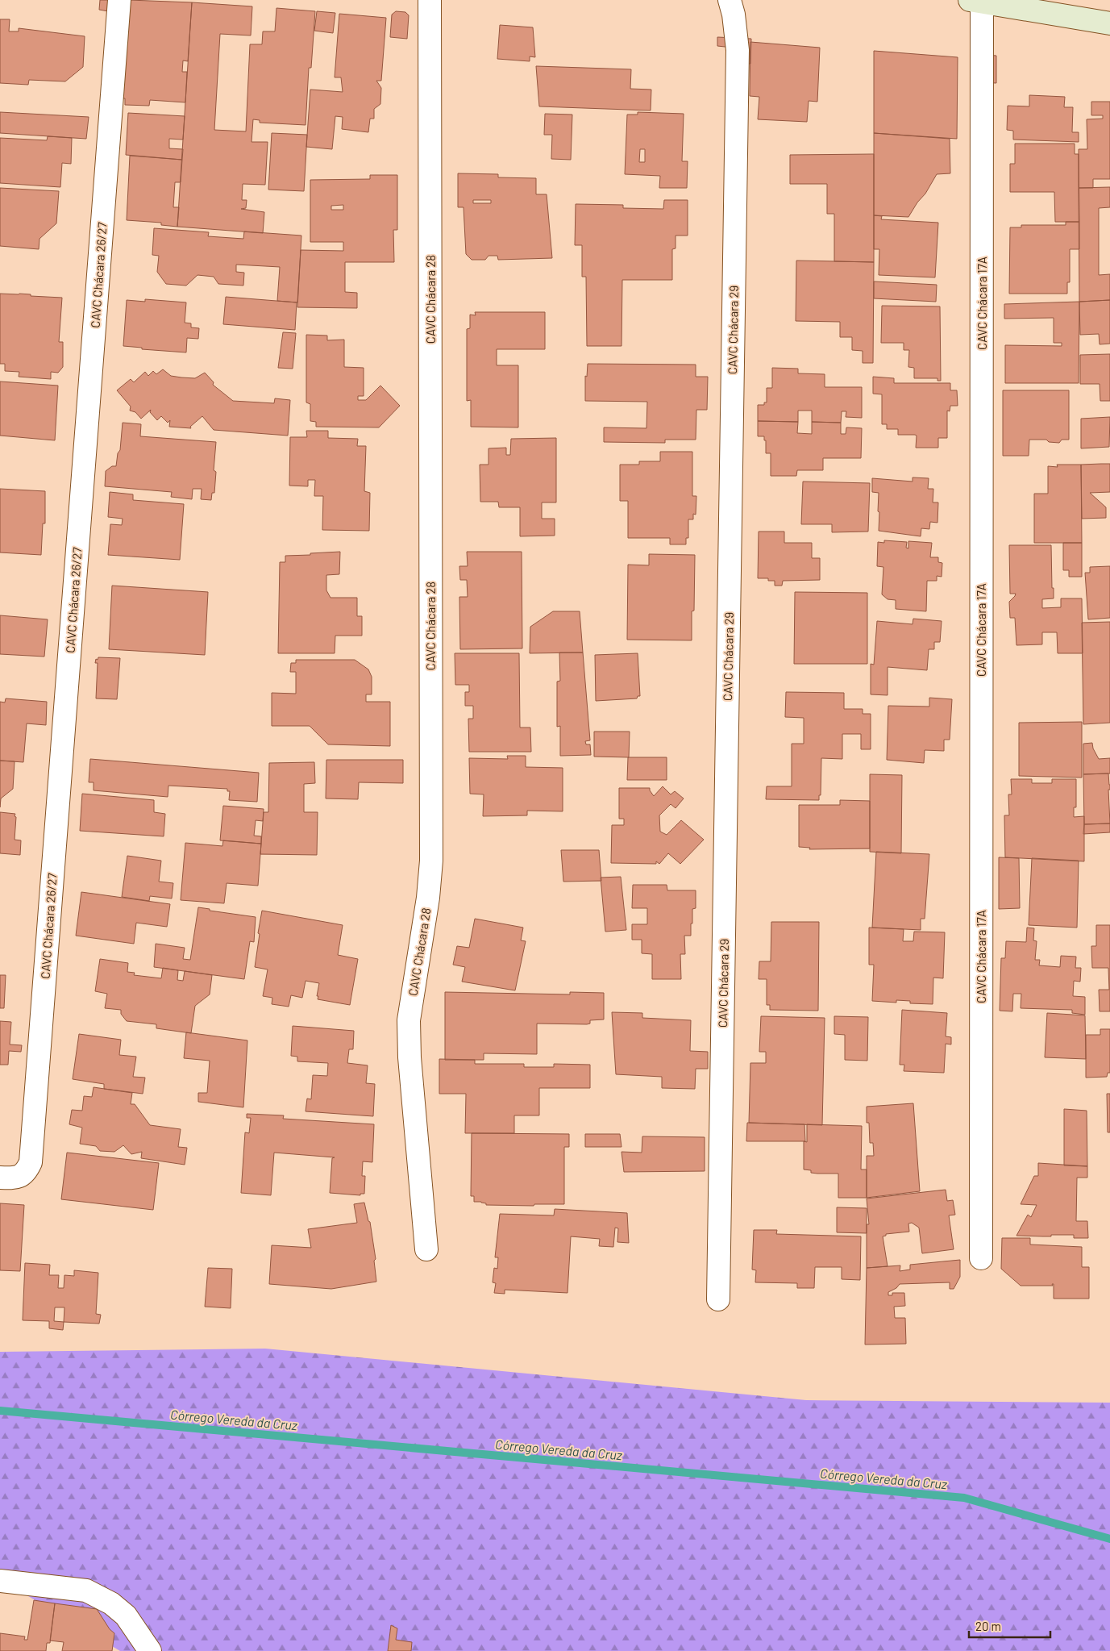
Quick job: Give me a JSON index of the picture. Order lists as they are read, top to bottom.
{
  "streets": {
    "street": [
      "CAVC Chácara 26/27",
      "CAVC Chácara 28",
      "CAVC Chácara 17A",
      "CAVC Chácara 29"
    ]
  },
  "water": ["Córrego Vereda da Cruz"],
  "scale_bar": "20 m"
}
